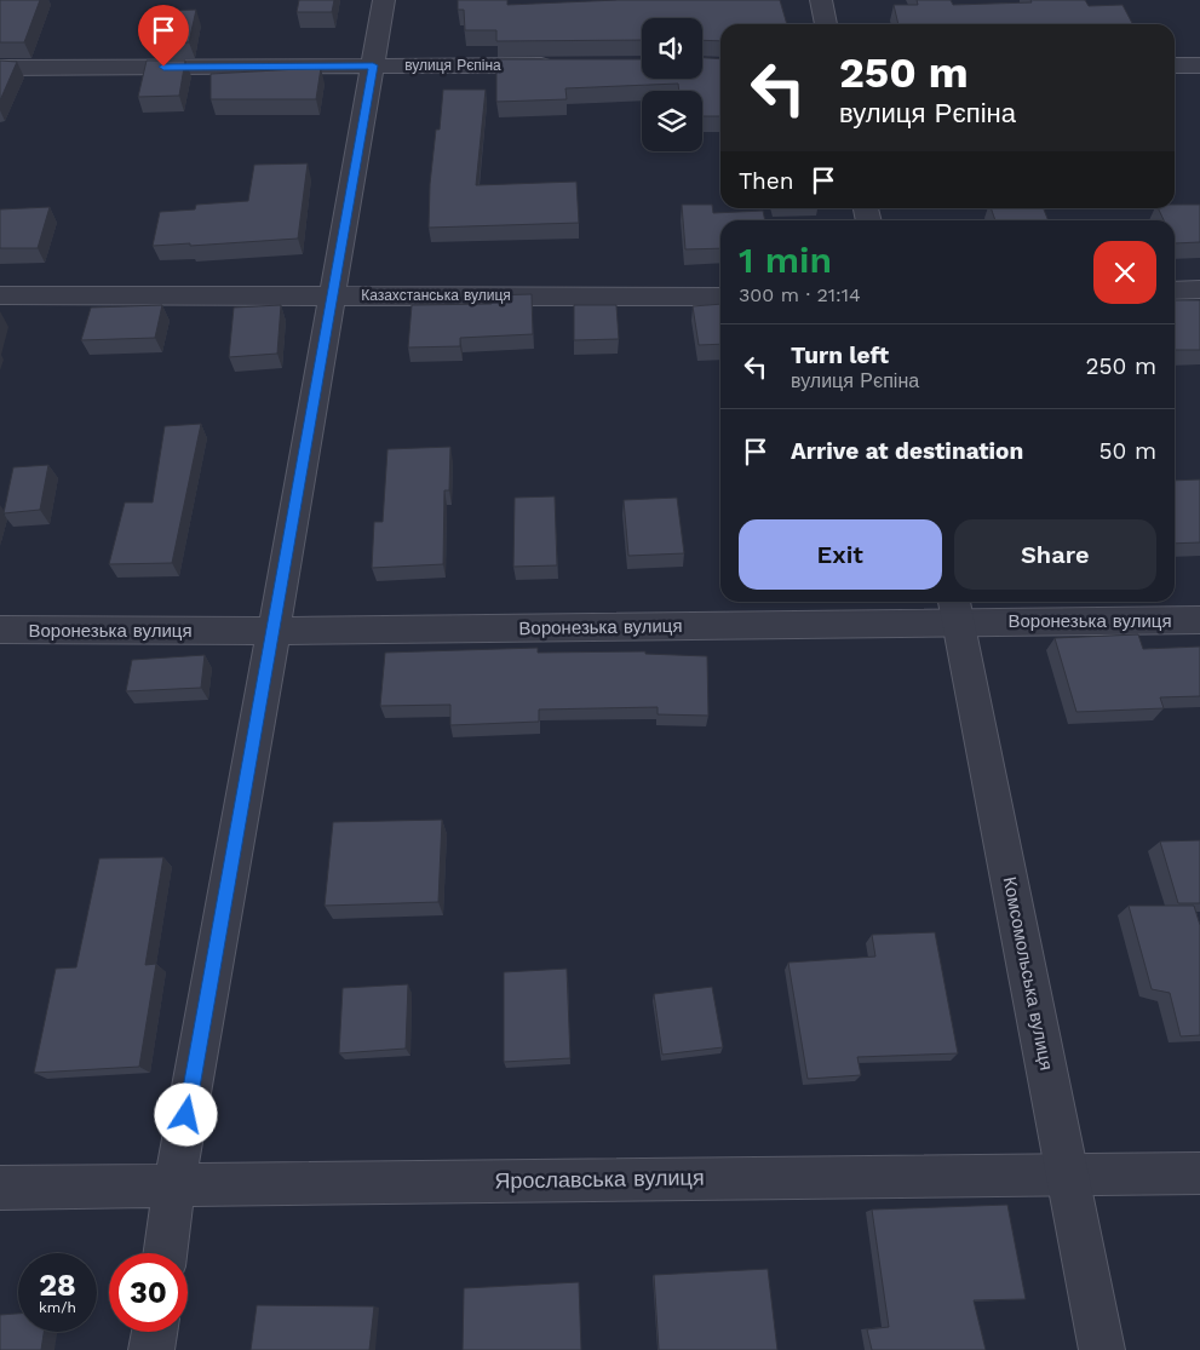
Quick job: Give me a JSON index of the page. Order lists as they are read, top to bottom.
{
  "streets": {
    "street": [
      "вулиця Рєпіна",
      "Казахстанська вулиця",
      "Воронезька вулиця",
      "Комсомольська вулиця",
      "Ярославська вулиця"
    ]
  },
  "crossings": [
    ["Воронезька вулиця", "Комсомольська вулиця"],
    ["Комсомольська вулиця", "Ярославська вулиця"]
  ],
  "page": {
    "turn": ["250 m", "вулиця Рєпіна"],
    "then": "Then",
    "heading": ["1 min", "300 m · 21:14"],
    "list": [
      {
        "name": "Turn left",
        "note": "вулиця Рєпіна",
        "value": "250 m"
      },
      {
        "name": "Arrive at destination",
        "value": "50 m"
      }
    ],
    "buttons": ["Exit", "Share"],
    "speed": "28 km/h",
    "limit": "30"
  }
}
